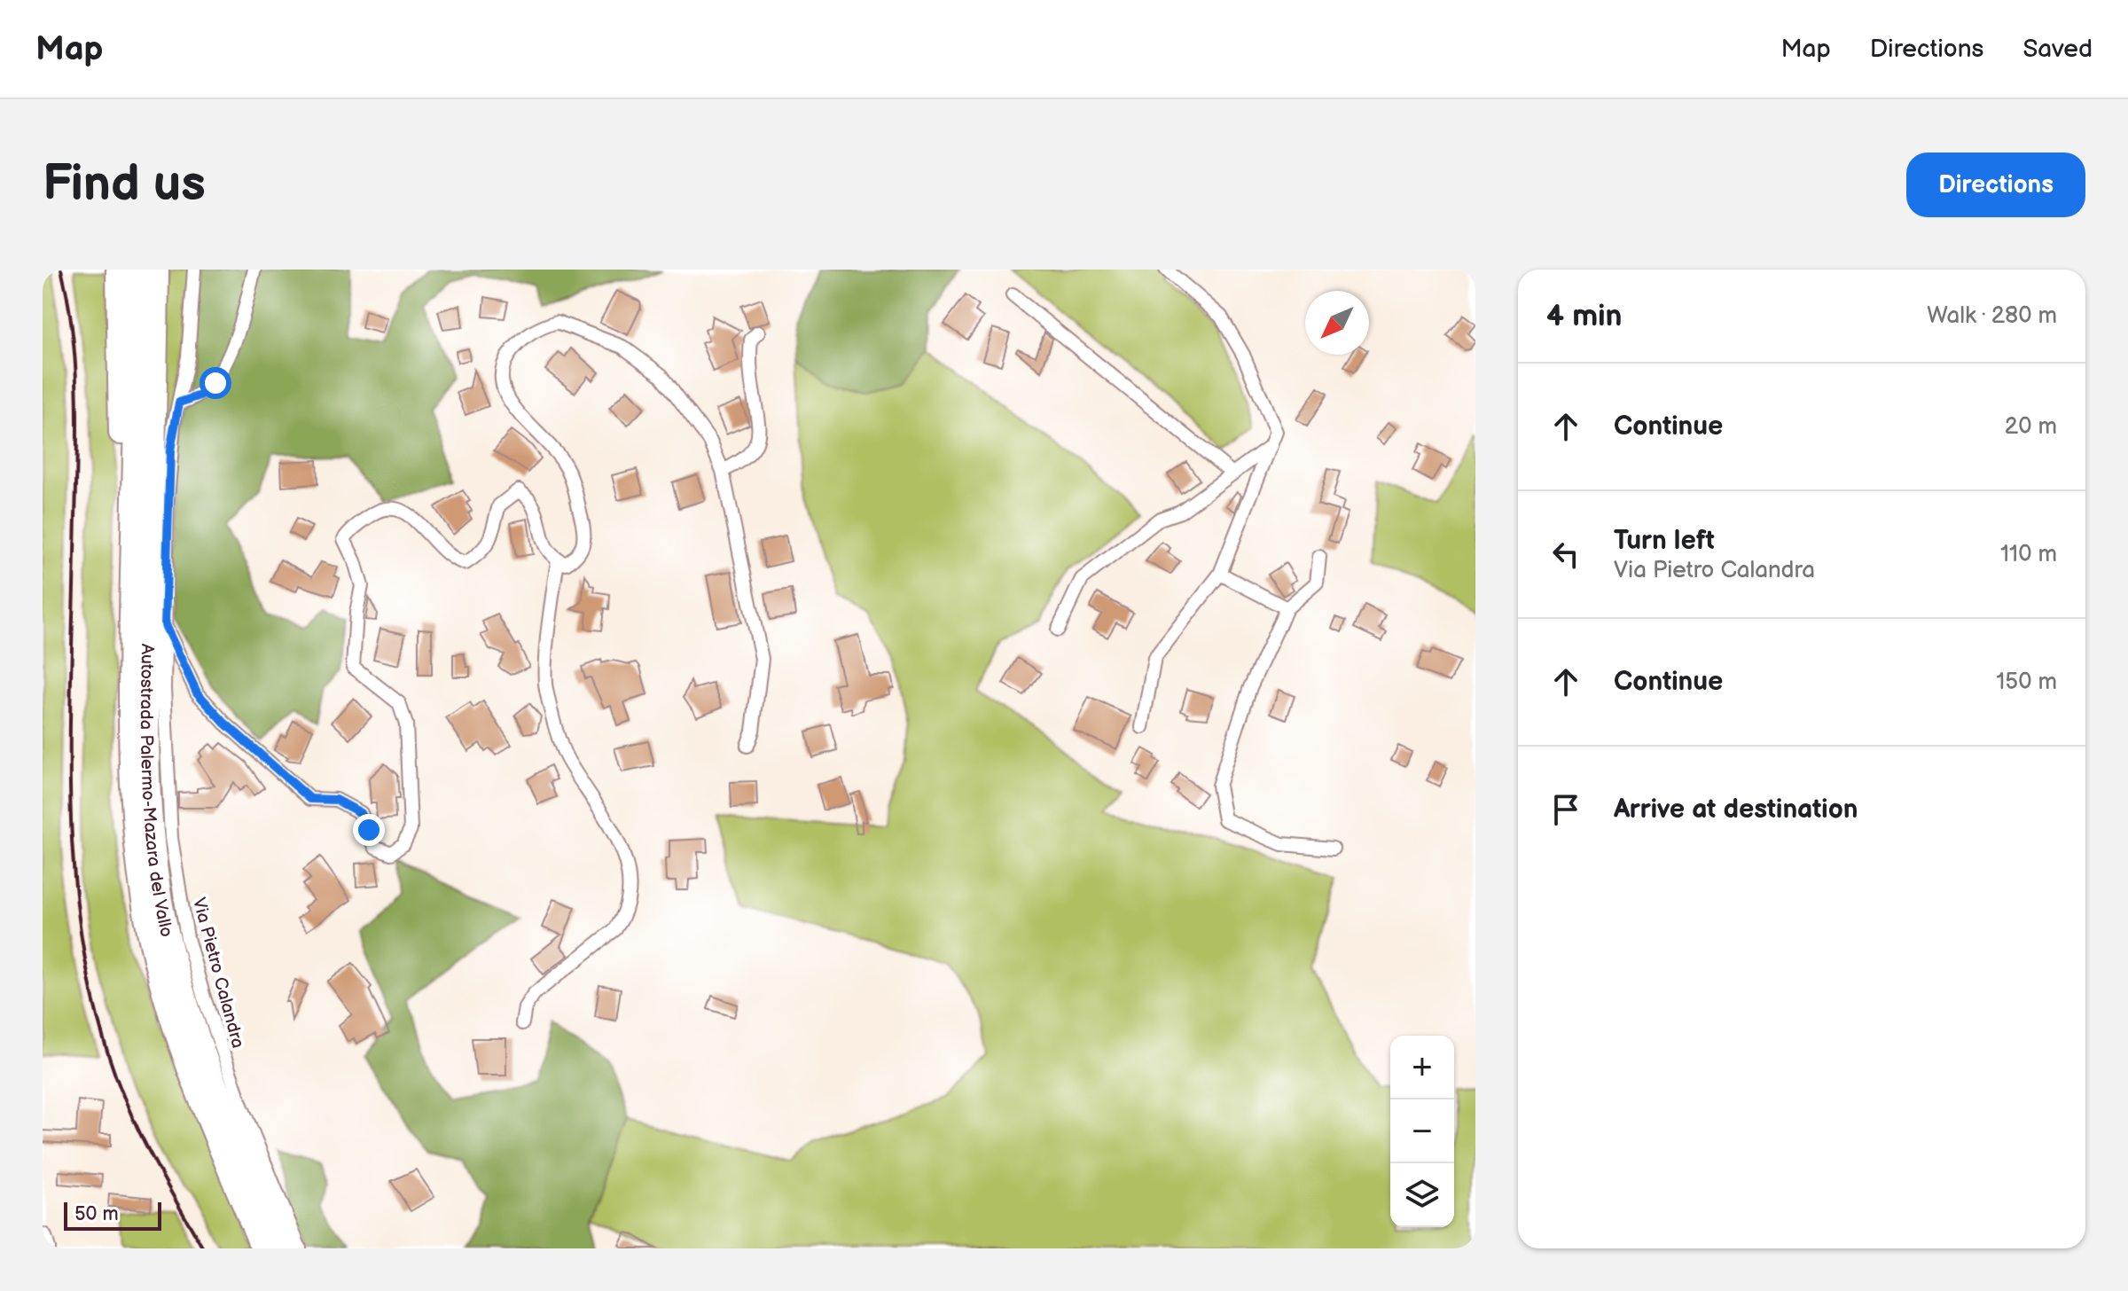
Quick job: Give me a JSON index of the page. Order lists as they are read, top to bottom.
{
  "streets": {
    "highway": ["Autostrada Palermo-Mazara del Vallo"],
    "street": ["Via Pietro Calandra"]
  },
  "scale_bar": "50 m",
  "north": "bottom left",
  "page": {
    "header": "Map",
    "nav": ["Map", "Directions", "Saved"],
    "buttons": "Directions",
    "title": "Find us",
    "heading": ["4 min", "Walk · 280 m"],
    "list": [
      ["Continue", "20 m"],
      ["Turn left", "Via Pietro Calandra", "110 m"],
      ["Continue", "150 m"],
      "Arrive at destination"
    ],
    "map_buttons": ["+", "−"],
    "scale": "50 m"
  }
}
